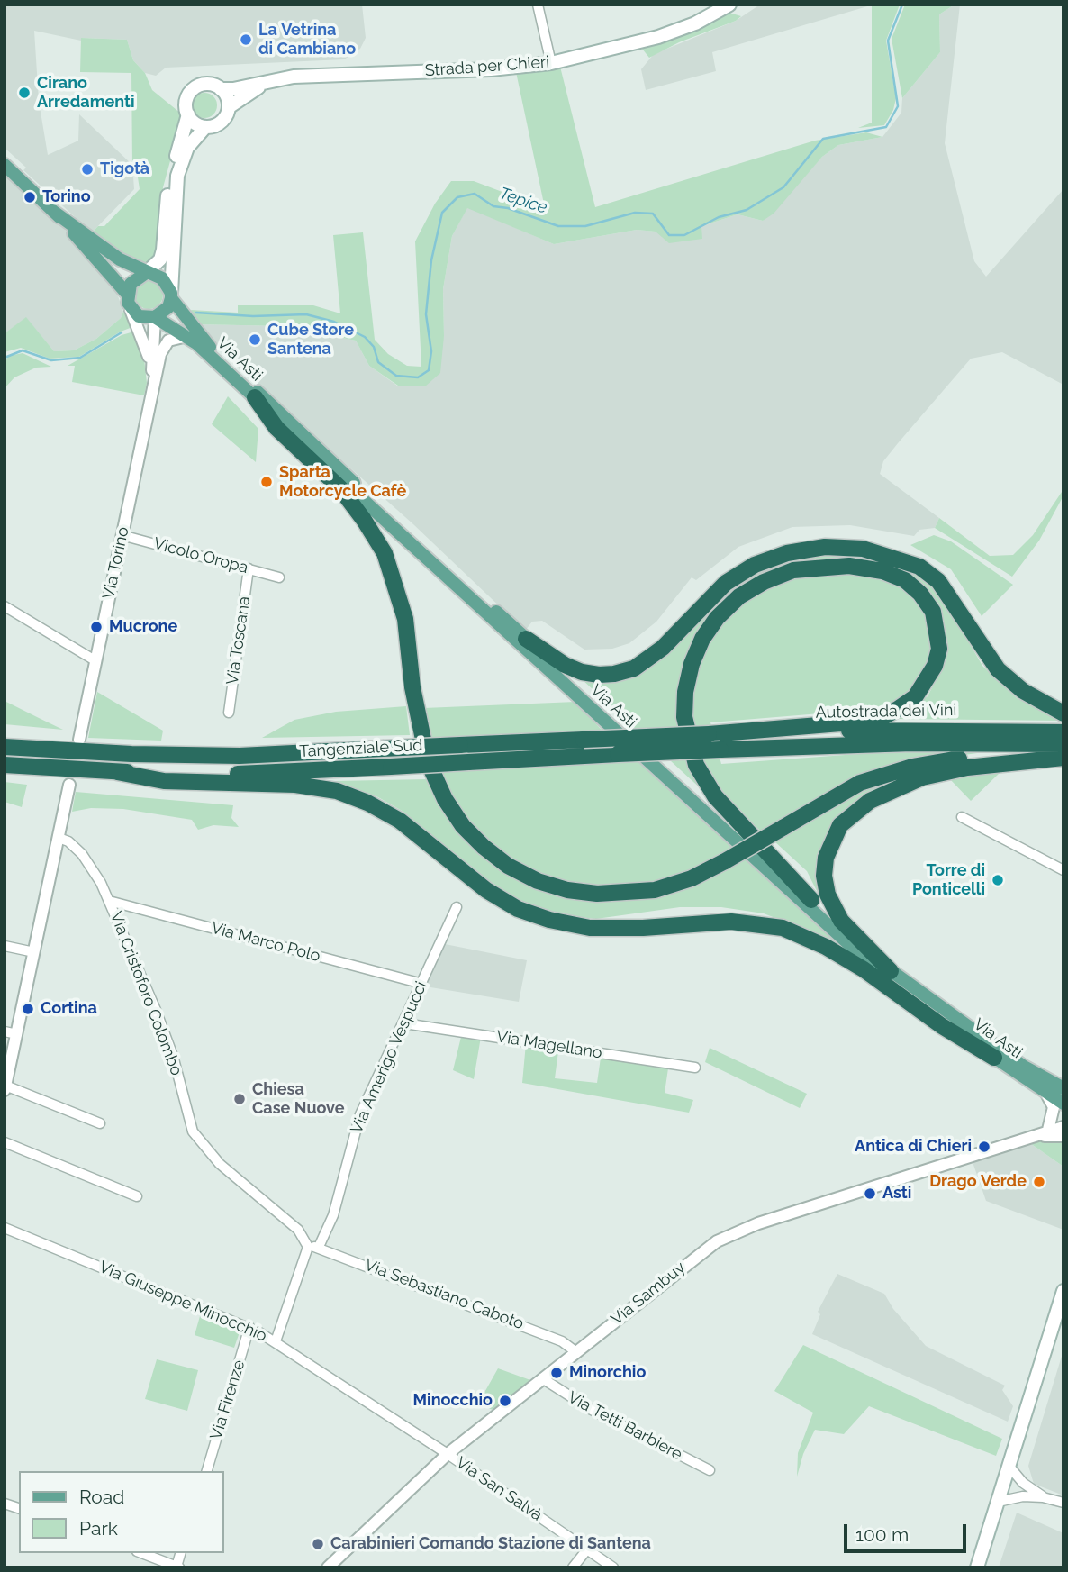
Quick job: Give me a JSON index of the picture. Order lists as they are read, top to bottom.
{
  "streets": {
    "highway": ["Autostrada dei Vini", "Tangenziale Sud"],
    "main road": ["Strada per Chieri", "Via Asti"],
    "street": [
      "Vicolo Oropa",
      "Via Torino",
      "Via Toscana",
      "Via Marco Polo",
      "Via Cristoforo Colombo",
      "Via Magellano",
      "Via Amerigo Vespucci",
      "Via Sambuy",
      "Via Sebastiano Caboto",
      "Via Giuseppe Minocchio",
      "Via Firenze",
      "Via Tetti Barbiere",
      "Via San Salvà"
    ]
  },
  "crossings": [
    ["Via Asti", "Via Torino"],
    ["Vicolo Oropa", "Via Torino"],
    ["Vicolo Oropa", "Via Toscana"],
    ["Autostrada dei Vini", "Tangenziale Sud"],
    ["Via Marco Polo", "Via Cristoforo Colombo"],
    ["Via Marco Polo", "Via Amerigo Vespucci"],
    ["Via Cristoforo Colombo", "Via Sebastiano Caboto"],
    ["Via Magellano", "Via Amerigo Vespucci"],
    ["Via Amerigo Vespucci", "Via Sebastiano Caboto"],
    ["Via Sambuy", "Via Sebastiano Caboto"],
    ["Via Sambuy", "Via Giuseppe Minocchio"],
    ["Via Sambuy", "Via Tetti Barbiere"],
    ["Via Sambuy", "Via San Salvà"],
    ["Via Giuseppe Minocchio", "Via Firenze"],
    ["Via Giuseppe Minocchio", "Via San Salvà"]
  ],
  "water": ["Tepice"],
  "places": [
    "La Vetrina di Cambiano",
    "Cirano Arredamenti",
    "Tigotà",
    "Torino",
    "Cube Store Santena",
    "Sparta Motorcycle Cafè",
    "Mucrone",
    "Torre di Ponticelli",
    "Cortina",
    "Chiesa Case Nuove",
    "Antica di Chieri",
    "Drago Verde",
    "Asti",
    "Minorchio",
    "Minocchio",
    "Carabinieri Comando Stazione di Santena"
  ],
  "legend": ["Road", "Park"],
  "scale_bar": "100 m"
}
